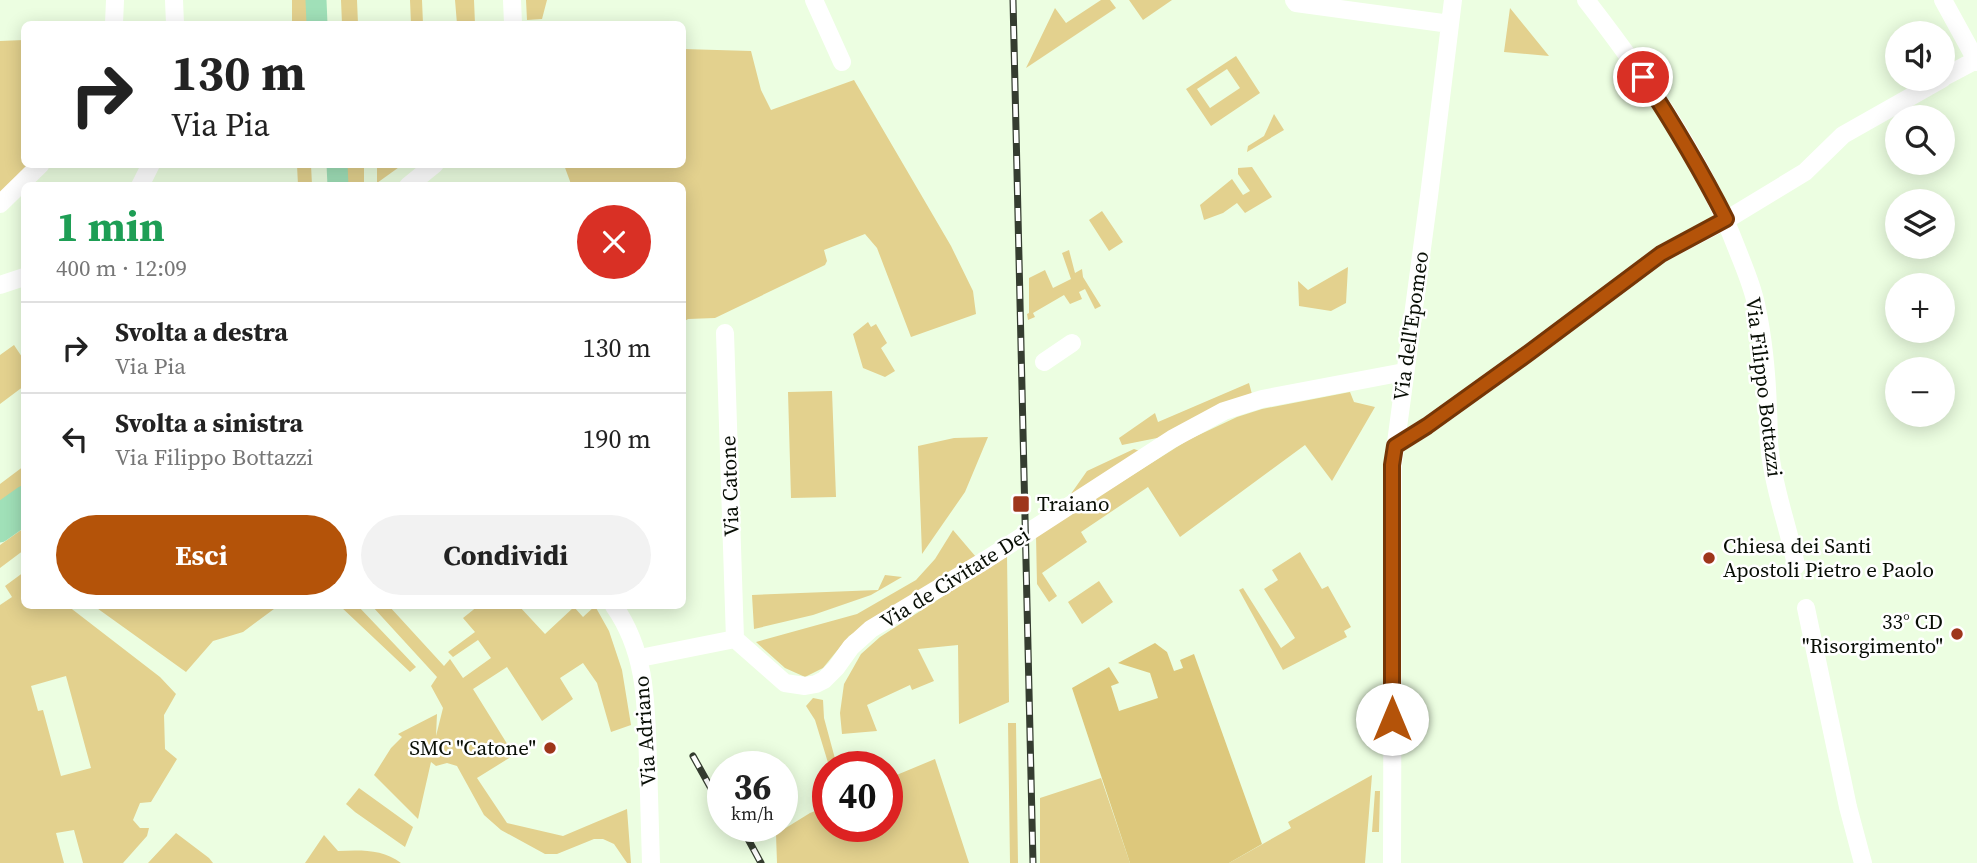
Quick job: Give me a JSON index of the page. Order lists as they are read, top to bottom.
{
  "streets": {
    "street": [
      "Via dell'Epomeo",
      "Via Filippo Bottazzi",
      "Via Catone",
      "Via de Civitate Dei",
      "Via Adriano"
    ]
  },
  "crossings": [
    ["Via dell'Epomeo", "Via de Civitate Dei"],
    ["Via Catone", "Via de Civitate Dei"]
  ],
  "places": {
    "transit": ["Traiano"],
    "other": ["Chiesa dei Santi Apostoli Pietro e Paolo", "33° CD \"Risorgimento\"", "SMC \"Catone\""]
  },
  "page": {
    "map_buttons": ["+", "−"],
    "turn": ["130 m", "Via Pia"],
    "heading": ["1 min", "400 m · 12:09"],
    "list": [
      {
        "name": "Svolta a destra",
        "note": "Via Pia",
        "value": "130 m"
      },
      {
        "name": "Svolta a sinistra",
        "note": "Via Filippo Bottazzi",
        "value": "190 m"
      }
    ],
    "buttons": ["Esci", "Condividi"],
    "speed": "36 km/h",
    "limit": "40"
  }
}
